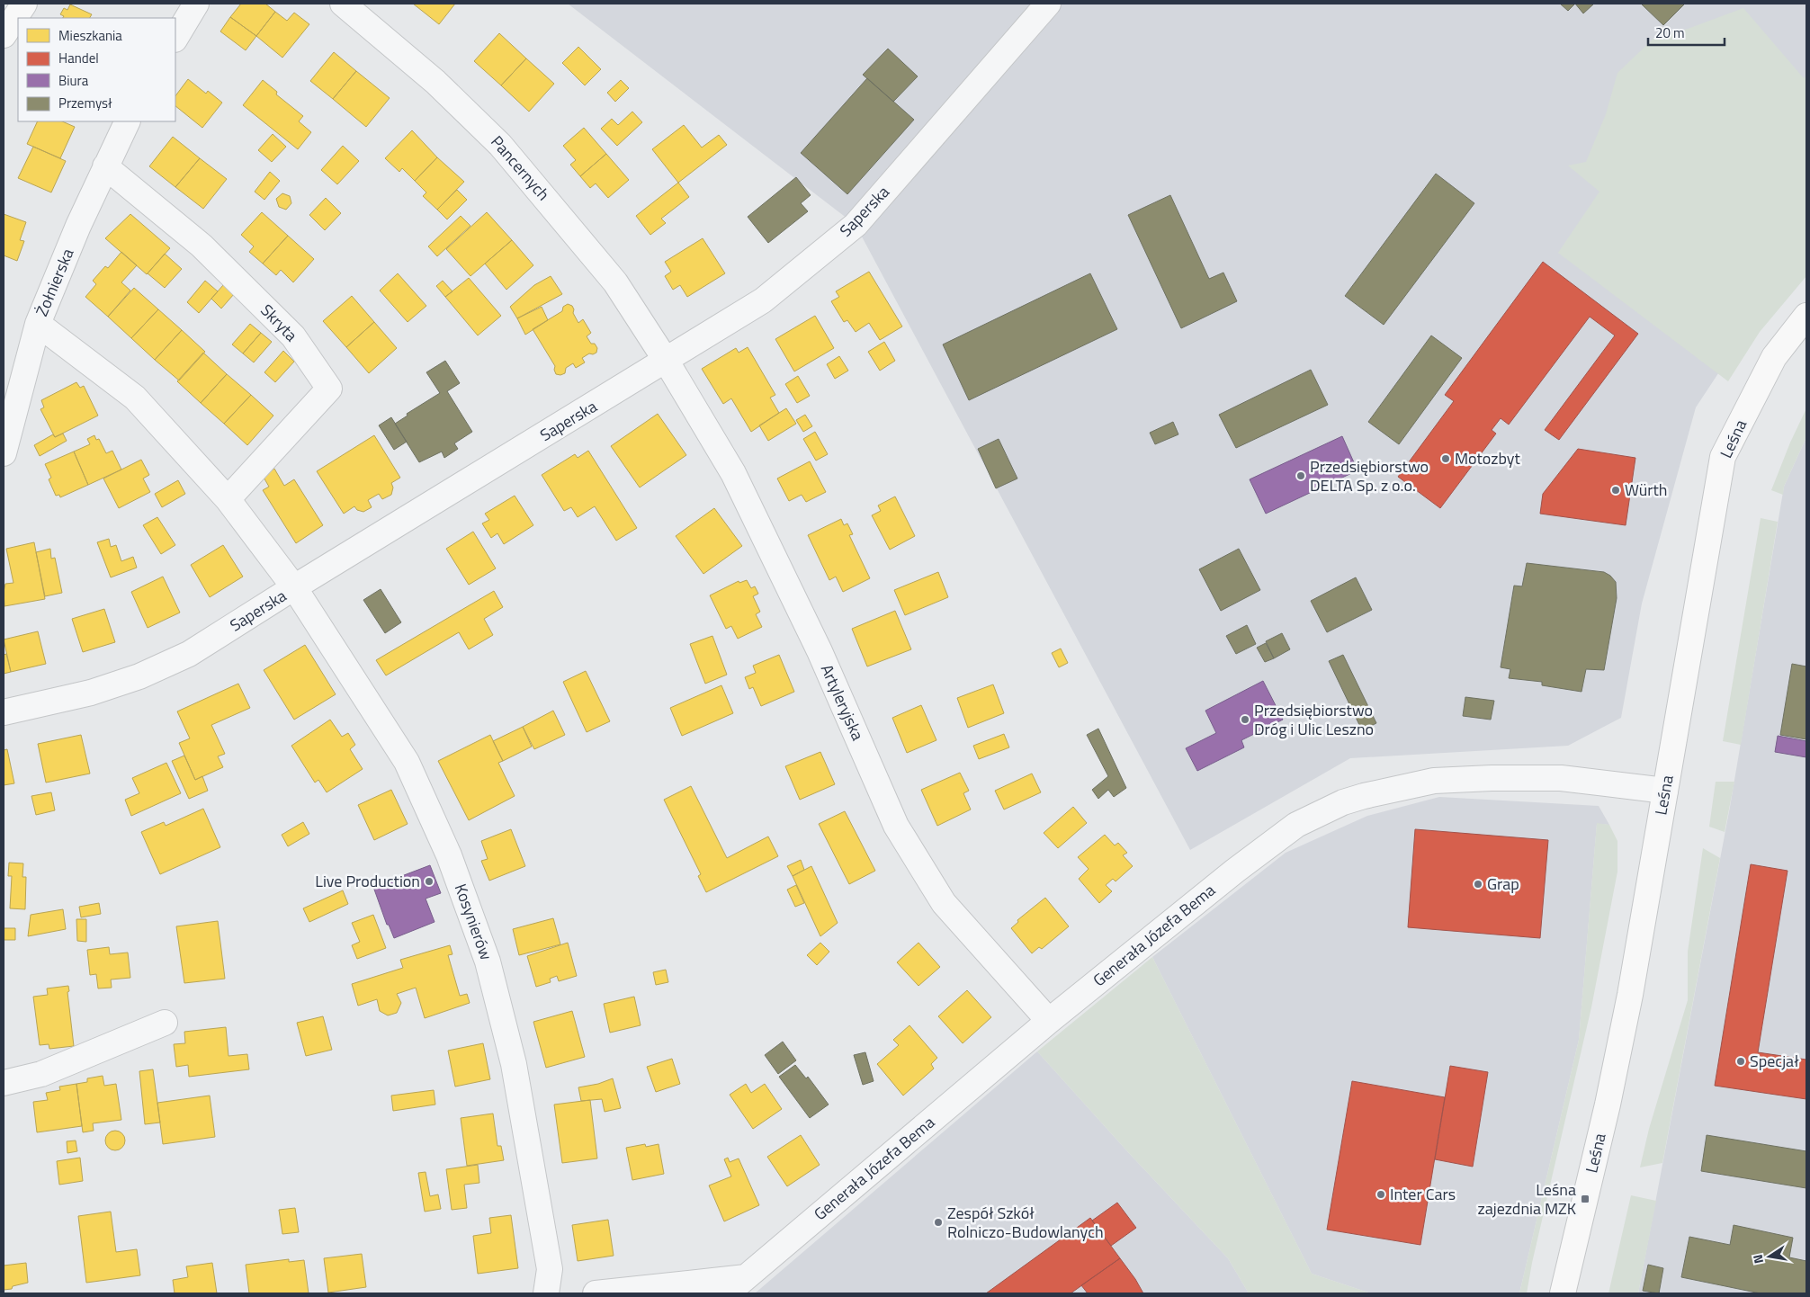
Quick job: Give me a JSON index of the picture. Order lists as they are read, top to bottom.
{
  "streets": {
    "street": [
      "Pancernych",
      "Saperska",
      "Żołnierska",
      "Skryta",
      "Leśna",
      "Artyleryjska",
      "Kosynierów",
      "Generała Józefa Bema"
    ]
  },
  "crossings": [
    ["Pancernych", "Saperska"],
    ["Pancernych", "Artyleryjska"],
    ["Saperska", "Artyleryjska"],
    ["Saperska", "Kosynierów"],
    ["Żołnierska", "Skryta"],
    ["Leśna", "Generała Józefa Bema"],
    ["Artyleryjska", "Generała Józefa Bema"]
  ],
  "places": {
    "other": [
      "Motozbyt",
      "Przedsiębiorstwo DELTA Sp. z o.o.",
      "Würth",
      "Przedsiębiorstwo Dróg i Ulic Leszno",
      "Live Production",
      "Grap",
      "Specjał",
      "Inter Cars",
      "Zespół Szkół Rolniczo-Budowlanych"
    ],
    "transit": ["Leśna zajezdnia MZK"]
  },
  "legend": [
    "Mieszkania",
    "Handel",
    "Biura",
    "Przemysł"
  ],
  "scale_bar": "20 m",
  "north": "left"
}
